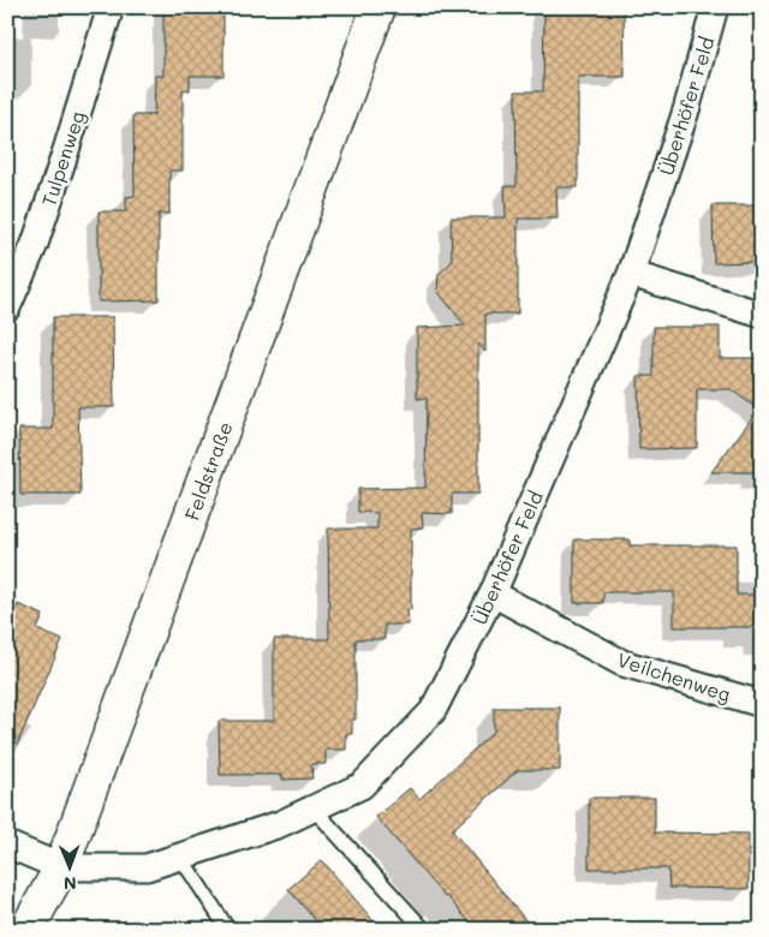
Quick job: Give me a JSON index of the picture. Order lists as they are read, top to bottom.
{
  "streets": {
    "main road": ["Feldstraße"],
    "street": ["Überhöfer Feld", "Tulpenweg", "Veilchenweg"]
  },
  "crossings": [
    ["Überhöfer Feld", "Feldstraße"],
    ["Überhöfer Feld", "Veilchenweg"]
  ],
  "north": "bottom"
}
